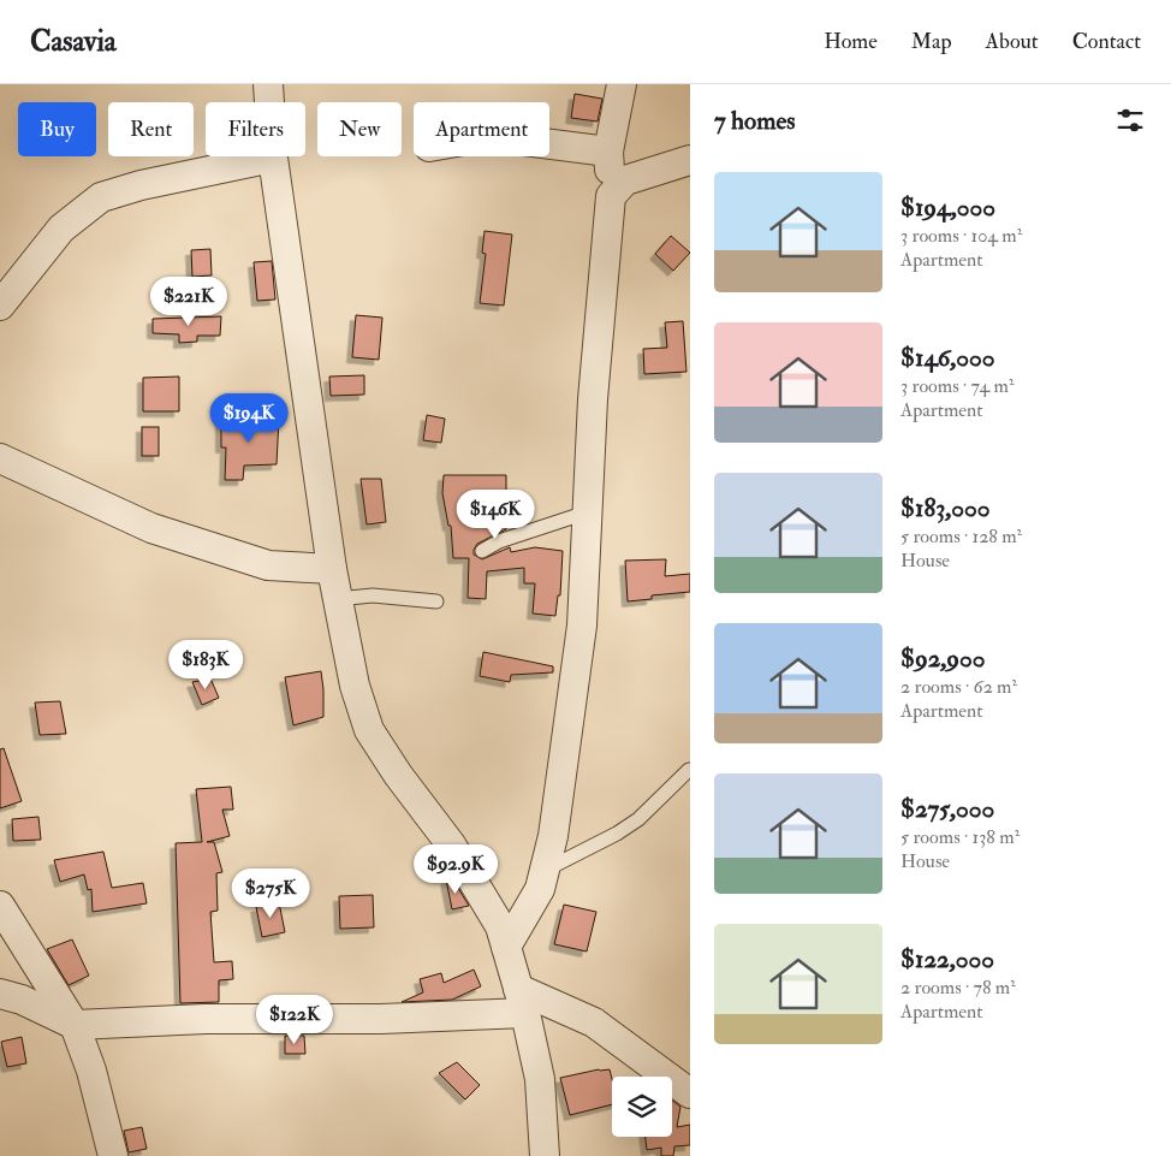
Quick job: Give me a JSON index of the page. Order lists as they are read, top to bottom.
{
  "page": {
    "header": "Casavia",
    "nav": [
      "Home",
      "Map",
      "About",
      "Contact"
    ],
    "heading": "7 homes",
    "chip": [
      "Buy",
      "Rent",
      "Filters",
      "New",
      "Apartment"
    ],
    "list": [
      {
        "name": "$194,000",
        "note": "3 rooms · 104 m² · Apartment"
      },
      {
        "name": "$146,000",
        "note": "3 rooms · 74 m² · Apartment"
      },
      {
        "name": "$183,000",
        "note": "5 rooms · 128 m² · House"
      },
      {
        "name": "$92,900",
        "note": "2 rooms · 62 m² · Apartment"
      },
      {
        "name": "$275,000",
        "note": "5 rooms · 138 m² · House"
      },
      {
        "name": "$122,000",
        "note": "2 rooms · 78 m² · Apartment"
      }
    ],
    "price": [
      "$221K",
      "$194K",
      "$146K",
      "$183K",
      "$92.9K",
      "$275K",
      "$122K"
    ]
  }
}
